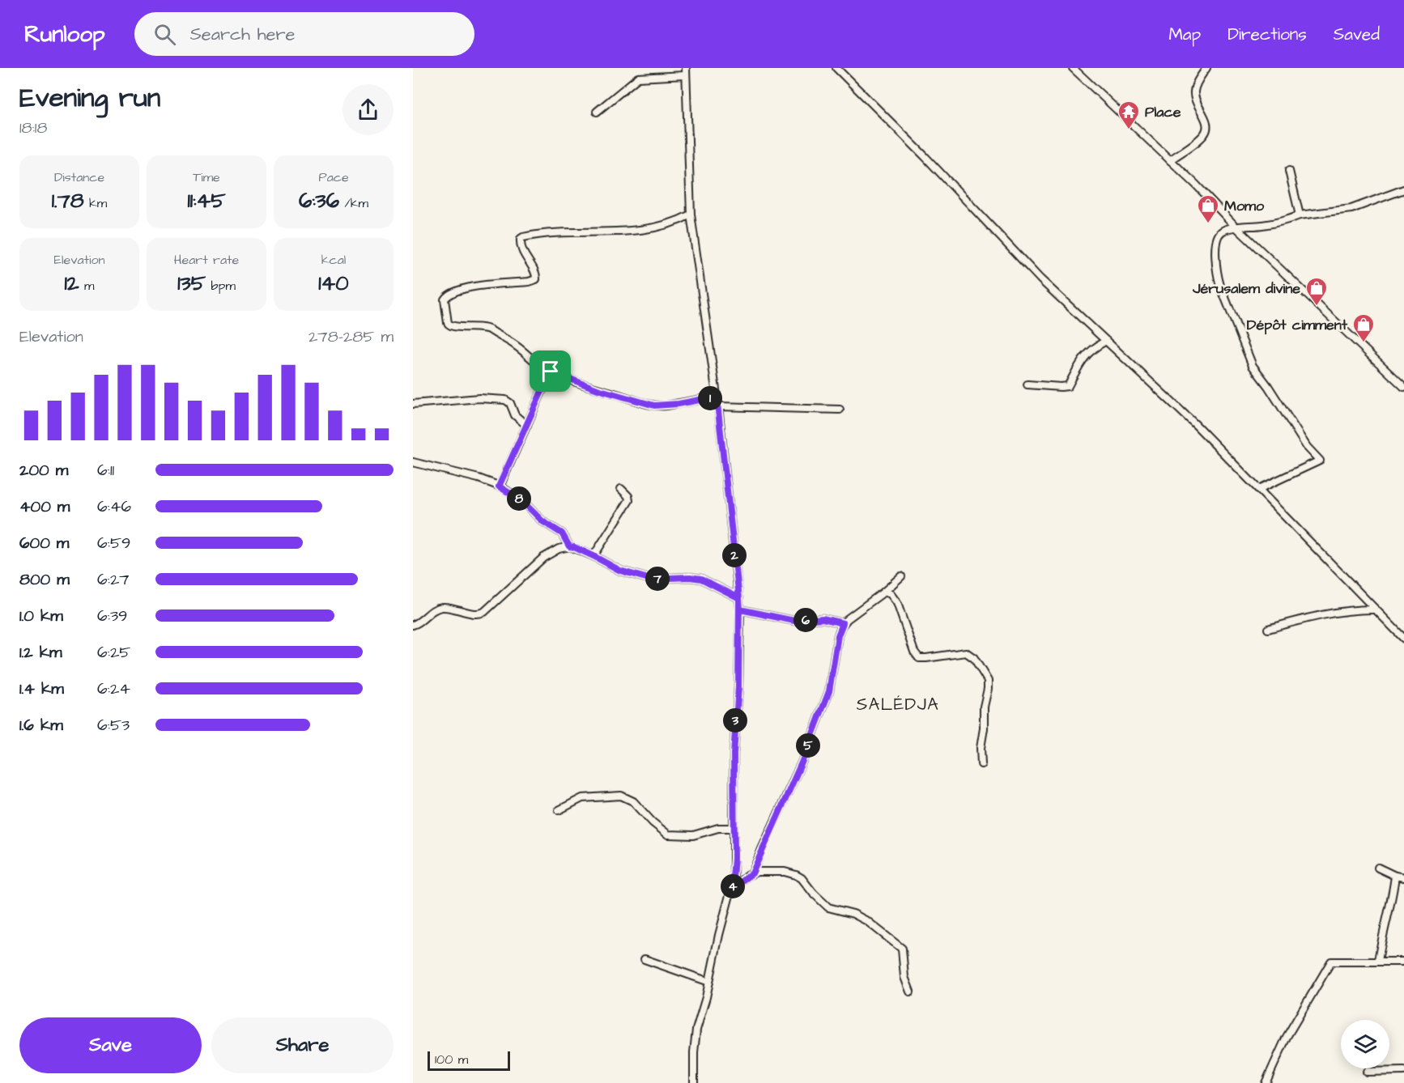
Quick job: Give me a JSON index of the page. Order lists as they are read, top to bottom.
{
  "districts": ["SALÉDJA"],
  "places": {
    "temple": ["Place"],
    "shop": ["Momo", "Jérusalem divine", "Dépôt cimment"]
  },
  "scale_bar": "100 m",
  "page": {
    "header": "Runloop",
    "search": "Search here",
    "nav": ["Map", "Directions", "Saved"],
    "heading": ["Evening run", "18:18"],
    "stats": [
      ["Distance", "1.78 km"],
      ["Time", "11:45"],
      ["Pace", "6:36 /km"],
      ["Elevation", "12 m"],
      ["Heart rate", "135 bpm"],
      ["kcal", "140"]
    ],
    "chart": ["Elevation", "278–285 m"],
    "pins": [
      "1",
      "8",
      "2",
      "7",
      "6",
      "3",
      "5",
      "4"
    ],
    "list": [
      {
        "name": "200 m",
        "note": "6:11"
      },
      {
        "name": "400 m",
        "note": "6:46"
      },
      {
        "name": "600 m",
        "note": "6:59"
      },
      {
        "name": "800 m",
        "note": "6:27"
      },
      {
        "name": "1.0 km",
        "note": "6:39"
      },
      {
        "name": "1.2 km",
        "note": "6:25"
      },
      {
        "name": "1.4 km",
        "note": "6:24"
      },
      {
        "name": "1.6 km",
        "note": "6:53"
      }
    ],
    "buttons": ["Save", "Share"],
    "scale": "100 m"
  }
}
